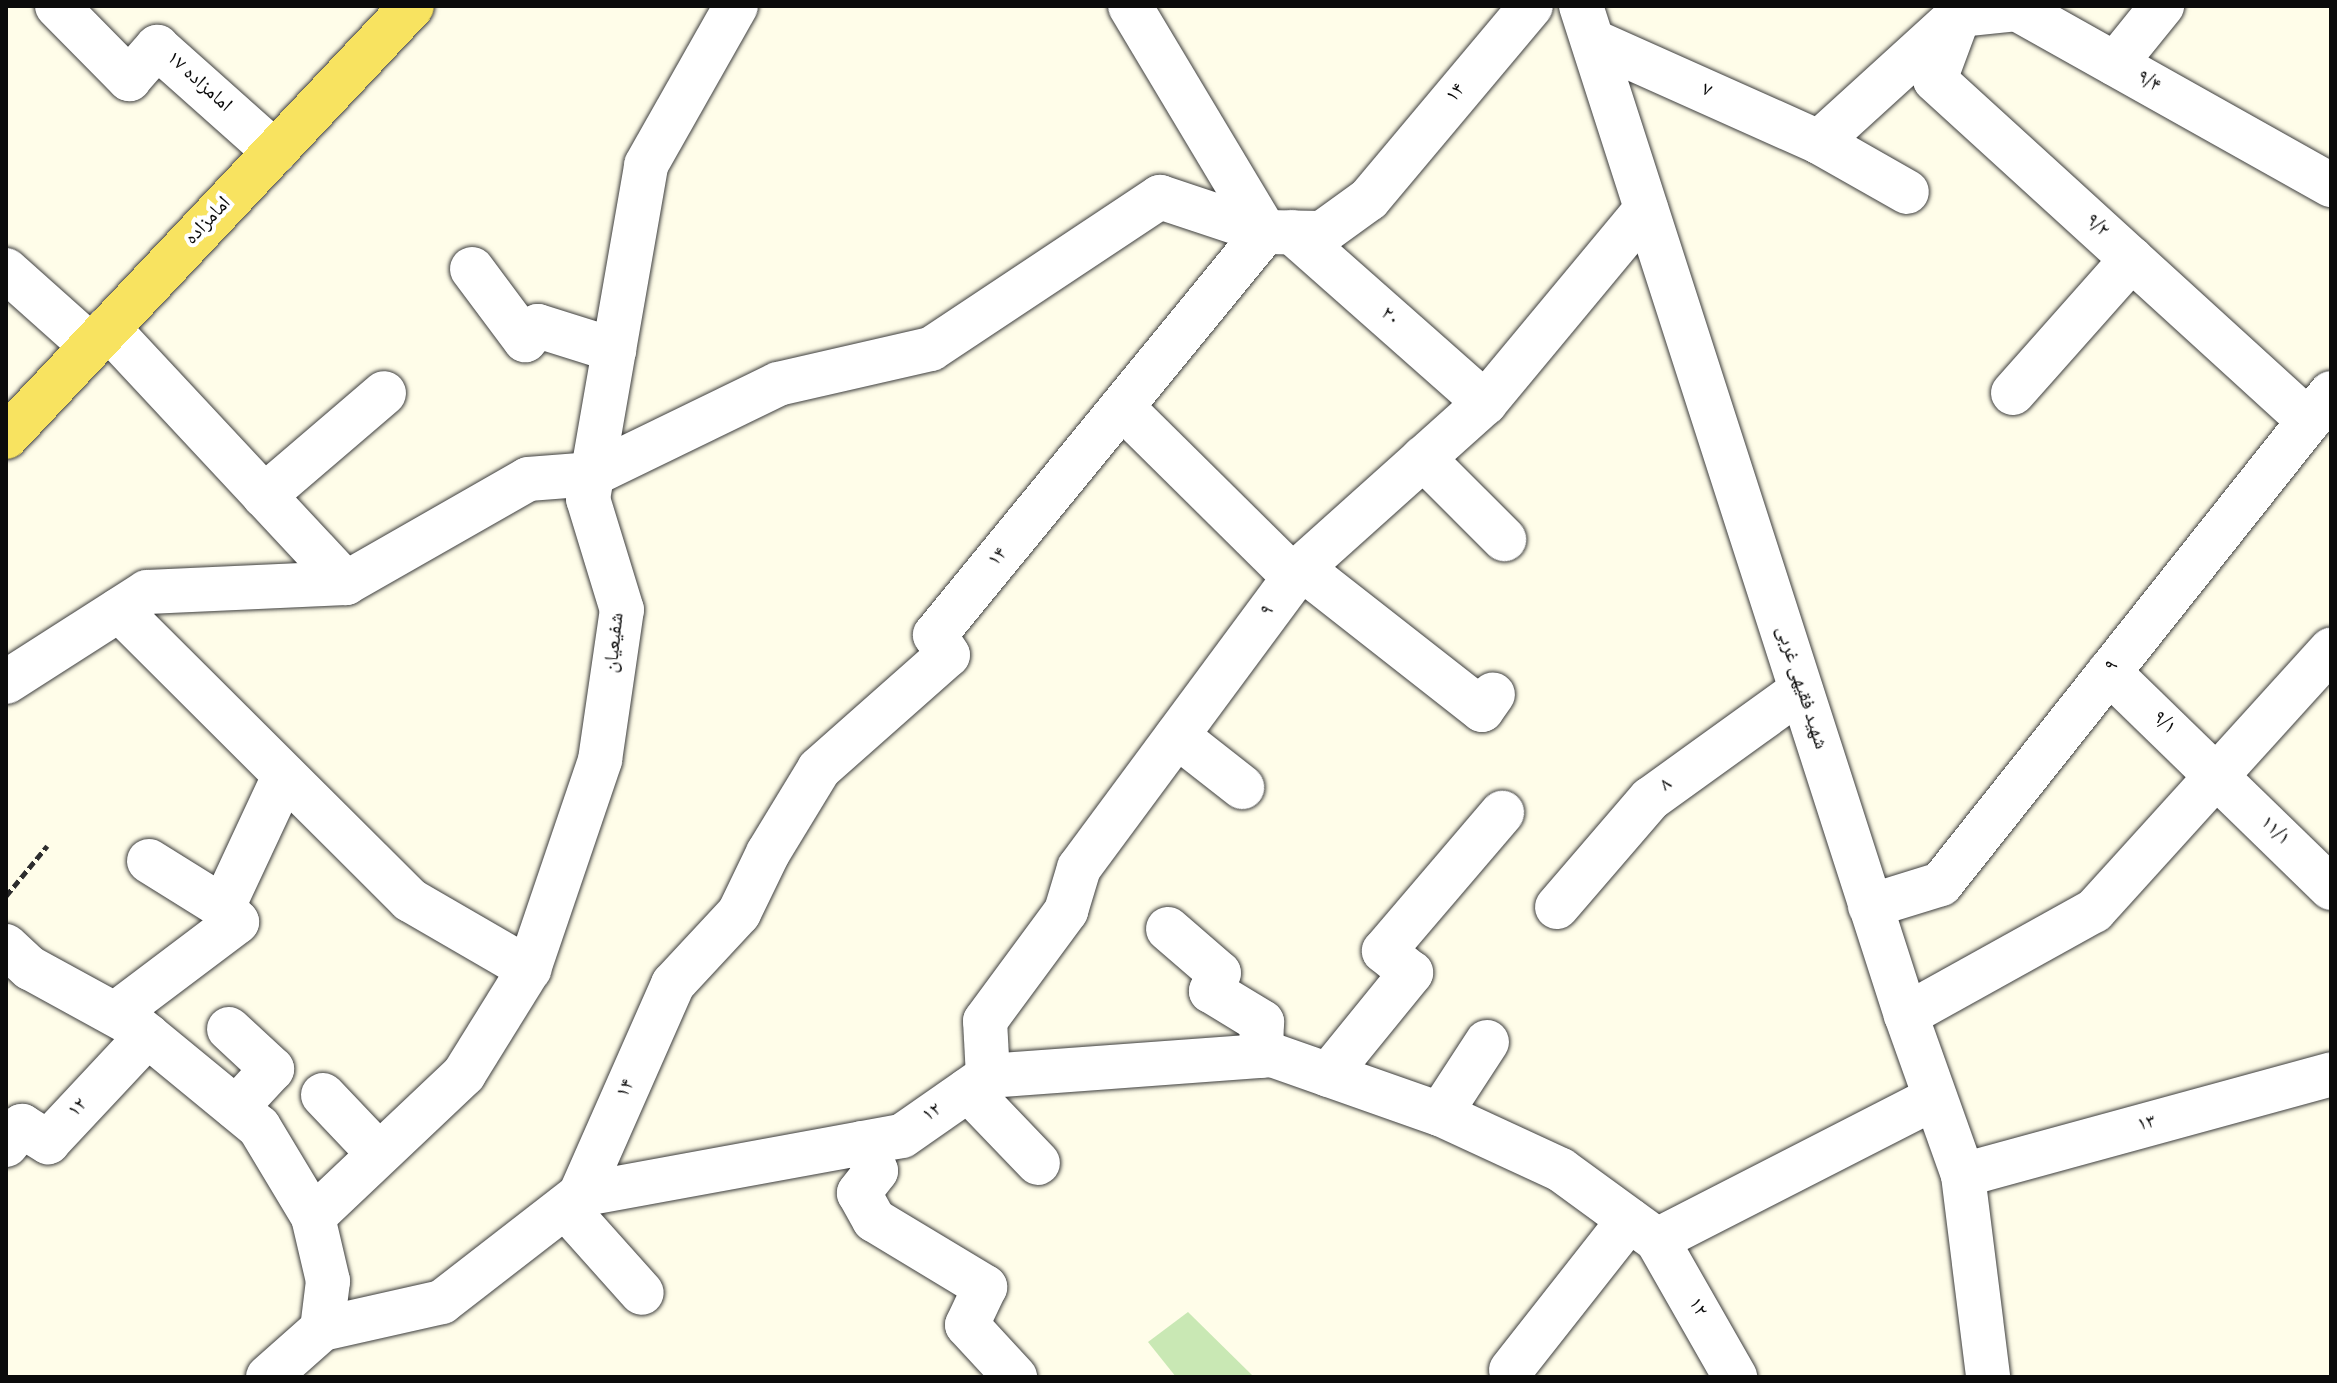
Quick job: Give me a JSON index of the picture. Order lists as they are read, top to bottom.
{
  "streets": {
    "main road": ["امامزاده"],
    "street": [
      "امامزاده ۱۷",
      "۹/۴",
      "۷",
      "۱۴",
      "۹/۲",
      "۲۰",
      "۹",
      "شفیعیان",
      "شهید فقیهی غربی",
      "۹/۱",
      "۸",
      "۱۱/۱",
      "۱۲",
      "۱۳"
    ]
  },
  "crossings": [
    ["امامزاده ۱۷", "امامزاده"],
    ["۹/۴", "۹/۲"],
    ["۷", "شهید فقیهی غربی"],
    ["۱۴", "۲۰"],
    ["۱۴", "۱۲"],
    ["۹/۲", "۹"],
    ["۲۰", "۹"],
    ["۹", "شهید فقیهی غربی"],
    ["۹", "۹/۱"],
    ["۹", "۱۲"],
    ["شهید فقیهی غربی", "۸"],
    ["شهید فقیهی غربی", "۱۳"],
    ["۹/۱", "۱۱/۱"]
  ]
}
